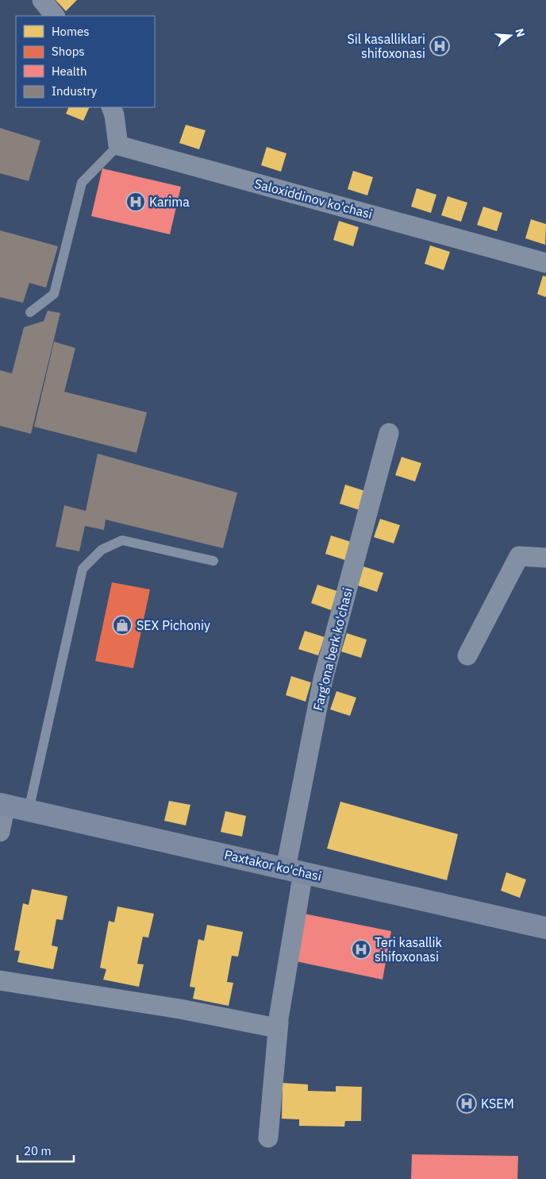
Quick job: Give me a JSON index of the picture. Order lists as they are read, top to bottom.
{
  "streets": {
    "street": ["Saloxiddinov ko'chasi", "Farg'ona berk ko'chasi", "Paxtakor ko'chasi"]
  },
  "crossings": [
    ["Farg'ona berk ko'chasi", "Paxtakor ko'chasi"]
  ],
  "places": {
    "hospital": [
      "Sil kasalliklari shifoxonasi",
      "Karima",
      "Teri kasallik shifoxonasi",
      "KSEM"
    ],
    "shop": ["SEX Pichoniy"]
  },
  "legend": [
    "Homes",
    "Shops",
    "Health",
    "Industry"
  ],
  "scale_bar": "20 m",
  "north": "right"
}
